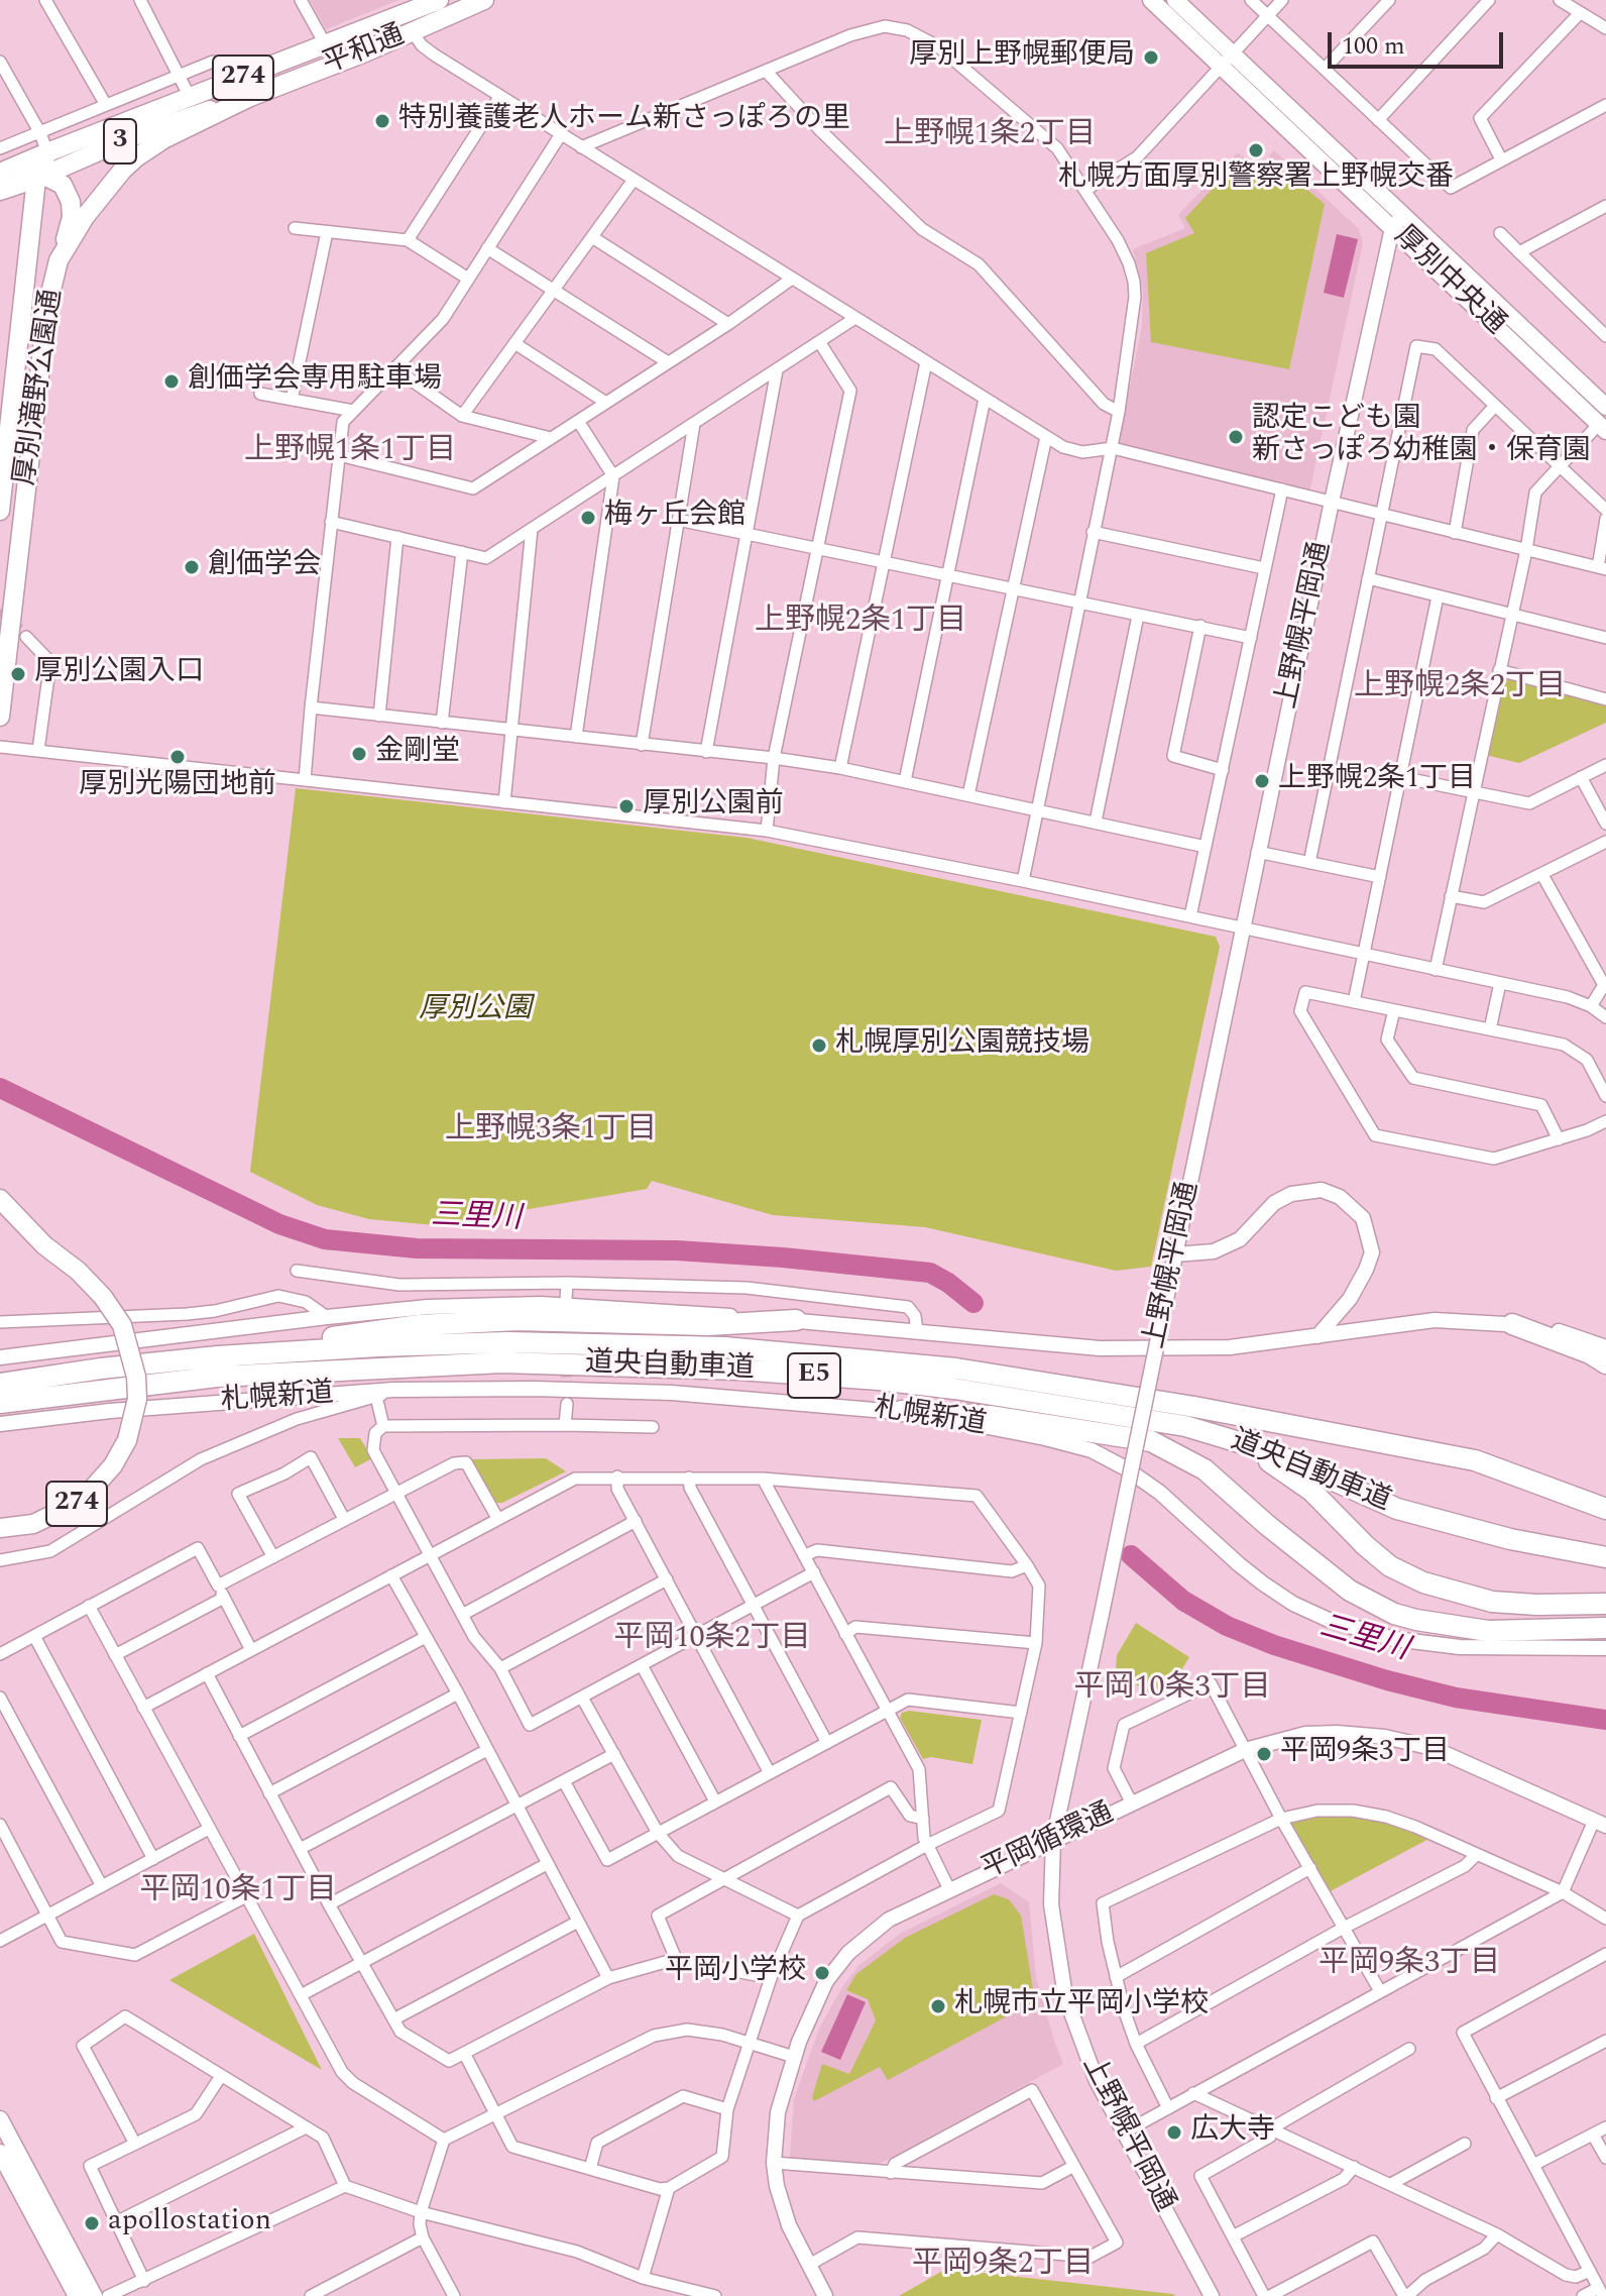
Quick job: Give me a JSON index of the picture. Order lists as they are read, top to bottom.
{
  "streets": {
    "highway": ["道央自動車道", "E5"],
    "main road": [
      "平和通",
      "274",
      "3",
      "厚別中央通",
      "厚別滝野公園通"
    ],
    "street": ["上野幌平岡通", "札幌新道", "平岡循環通"]
  },
  "crossings": [
    ["平和通", "274"],
    ["平和通", "3"],
    ["平和通", "厚別滝野公園通"],
    ["274", "3"],
    ["274", "厚別滝野公園通"],
    ["3", "厚別滝野公園通"],
    ["厚別中央通", "上野幌平岡通"],
    ["上野幌平岡通", "平岡循環通"]
  ],
  "districts": [
    "上野幌1条2丁目",
    "上野幌1条1丁目",
    "上野幌2条1丁目",
    "上野幌2条2丁目",
    "上野幌3条1丁目",
    "平岡10条2丁目",
    "平岡10条3丁目",
    "平岡10条1丁目",
    "平岡9条3丁目",
    "平岡9条2丁目"
  ],
  "water": ["三里川"],
  "parks": ["厚別公園"],
  "places": [
    "厚別上野幌郵便局",
    "特別養護老人ホーム新さっぽろの里",
    "札幌方面厚別警察署上野幌交番",
    "創価学会専用駐車場",
    "認定こども園 新さっぽろ幼稚園・保育園",
    "梅ヶ丘会館",
    "創価学会",
    "厚別公園入口",
    "金剛堂",
    "厚別光陽団地前",
    "上野幌2条1丁目",
    "厚別公園前",
    "札幌厚別公園競技場",
    "平岡9条3丁目",
    "平岡小学校",
    "札幌市立平岡小学校",
    "広大寺",
    "apollostation"
  ],
  "scale_bar": "100 m"
}
